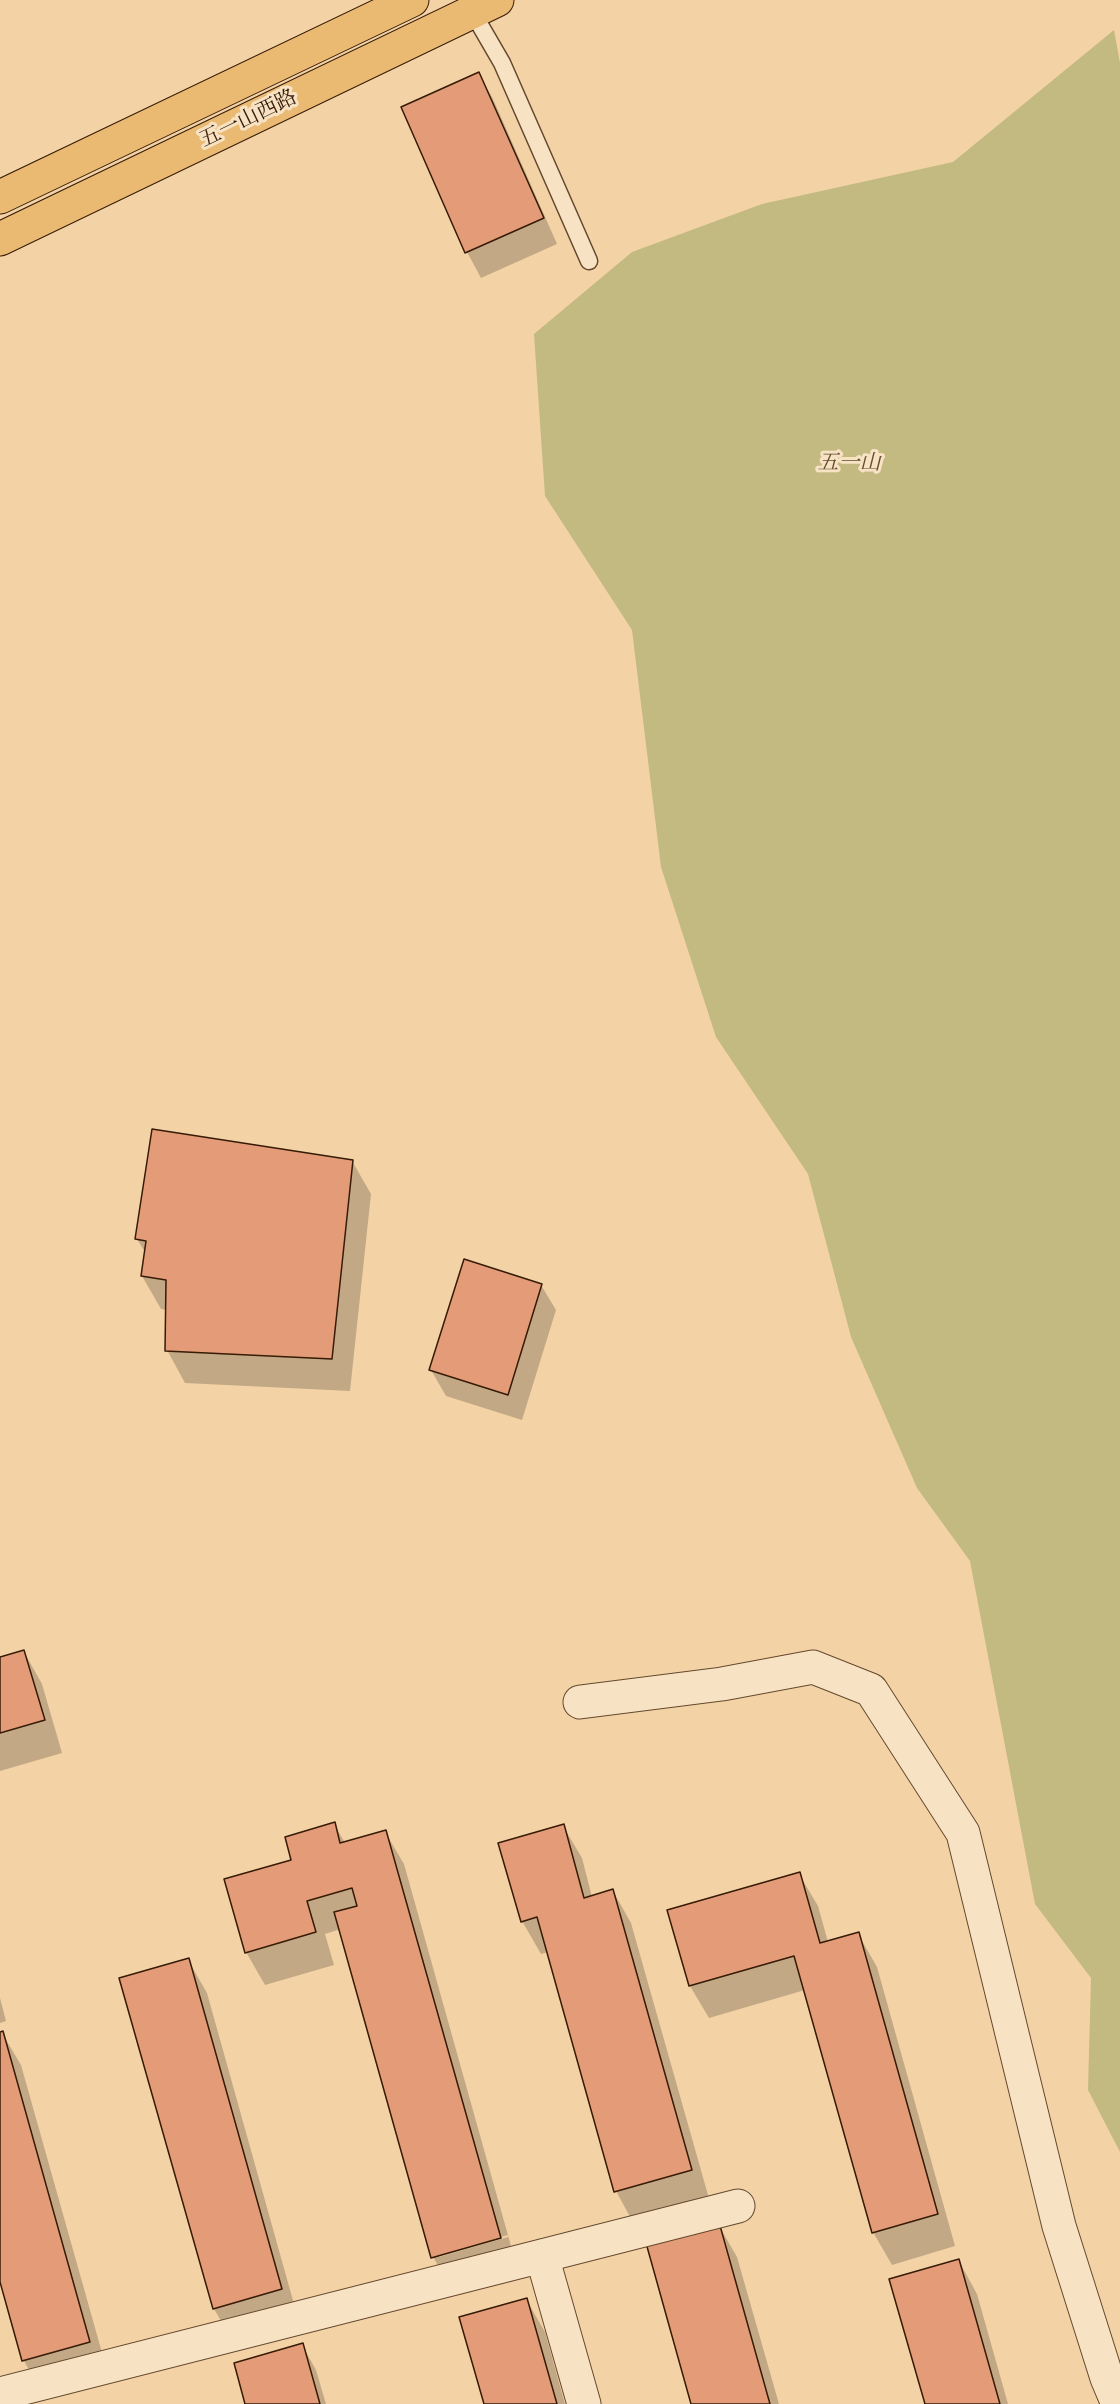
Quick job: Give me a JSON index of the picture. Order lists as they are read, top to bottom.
{
  "streets": {
    "main road": ["五一山西路"]
  },
  "parks": ["五一山"]
}
